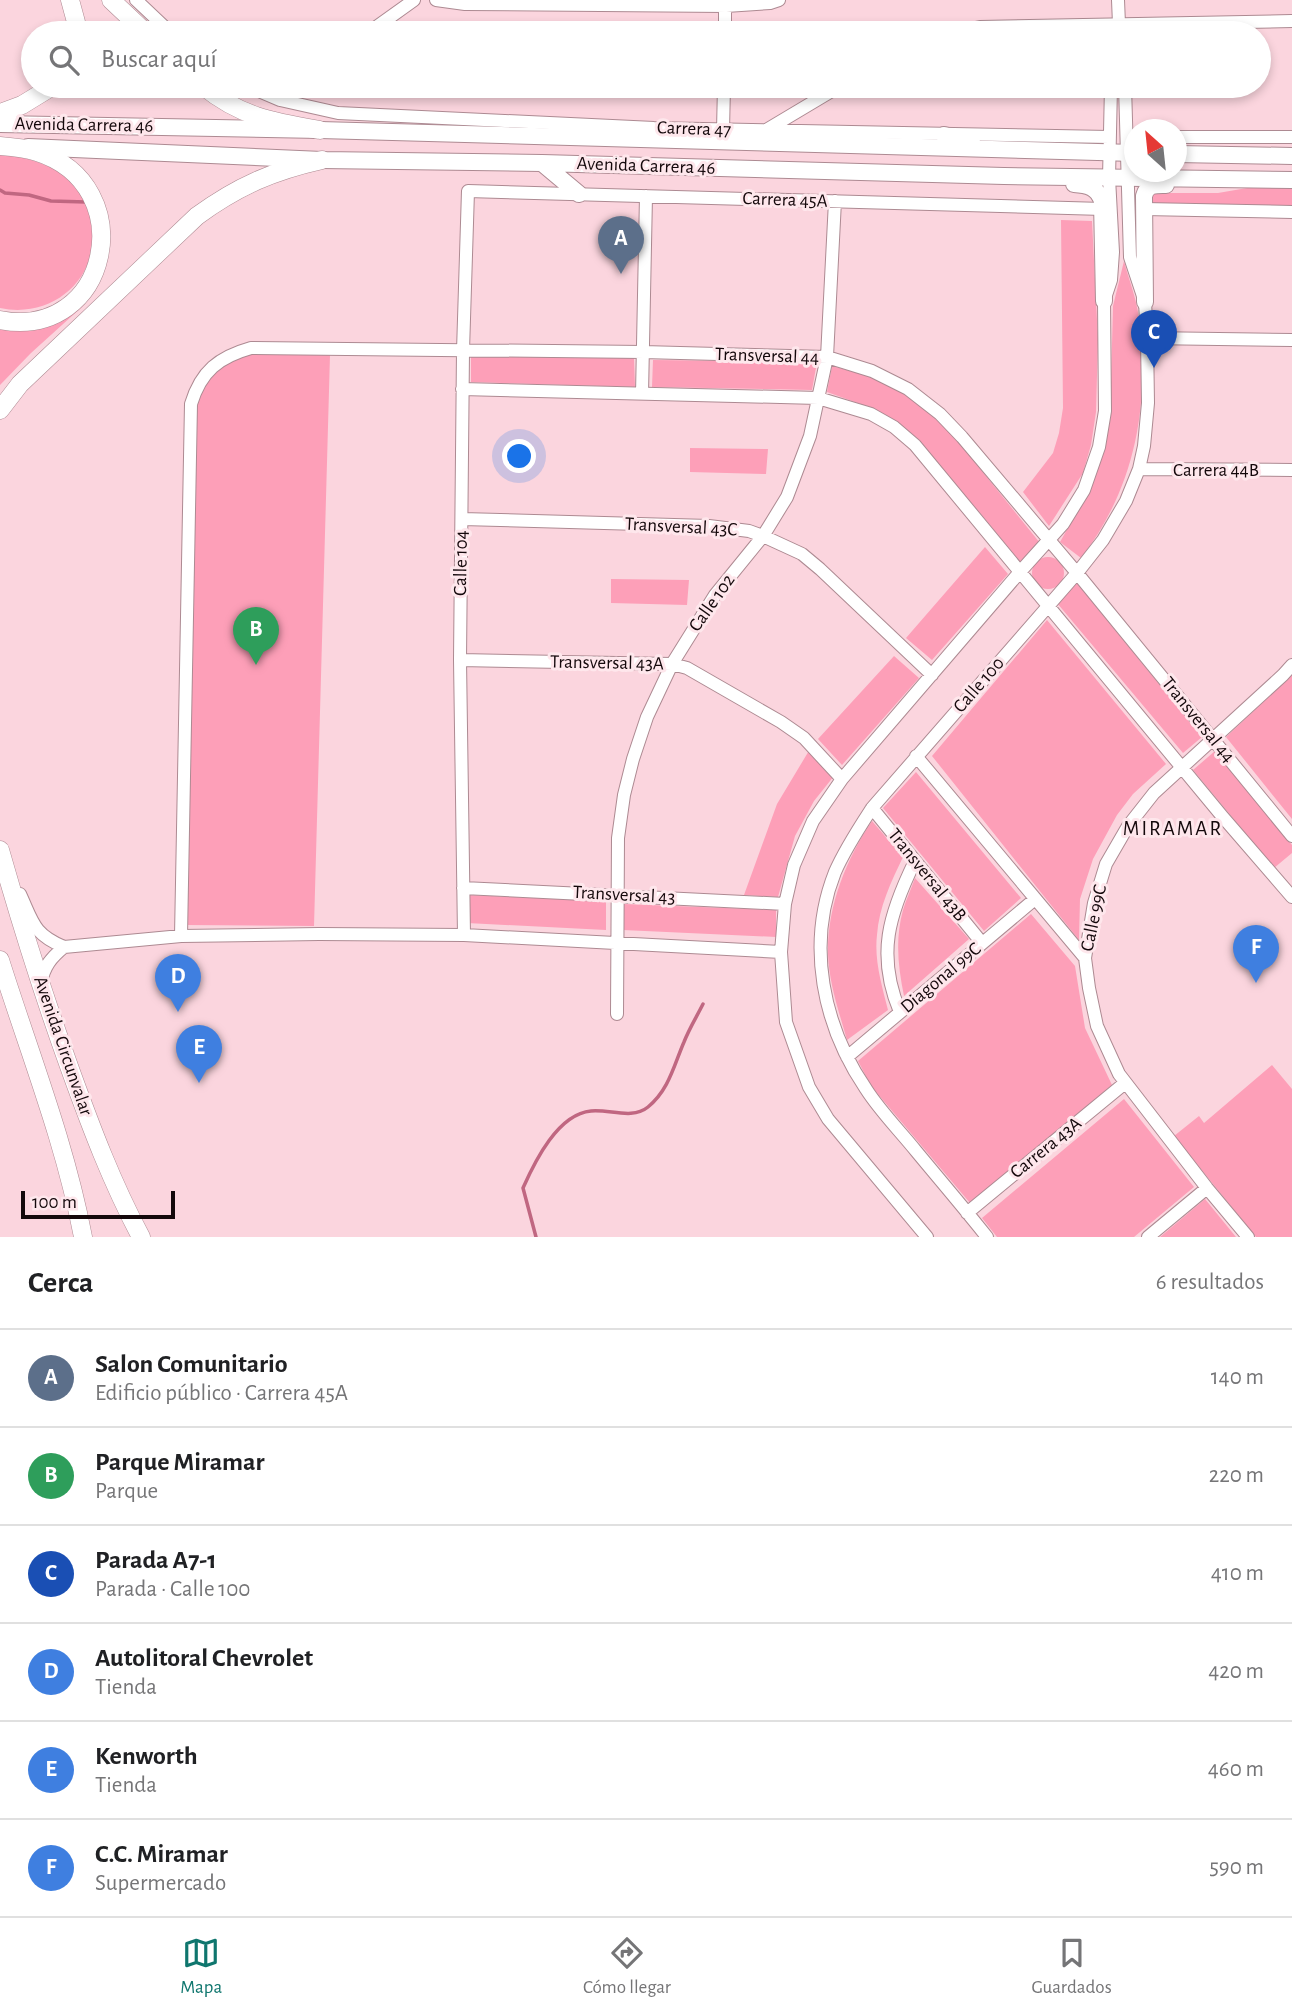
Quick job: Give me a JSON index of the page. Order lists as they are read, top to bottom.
{
  "streets": {
    "highway": ["Avenida Circunvalar"],
    "main road": ["Avenida Carrera 46"],
    "street": [
      "Carrera 47",
      "Carrera 45A",
      "Transversal 44",
      "Carrera 44B",
      "Transversal 43C",
      "Calle 104",
      "Calle 102",
      "Transversal 43A",
      "Calle 100",
      "Transversal 43B",
      "Transversal 43",
      "Calle 99C",
      "Diagonal 99C",
      "Carrera 43A"
    ]
  },
  "crossings": [
    ["Avenida Carrera 46", "Carrera 47"],
    ["Carrera 45A", "Calle 104"],
    ["Carrera 45A", "Calle 102"],
    ["Transversal 44", "Calle 104"],
    ["Transversal 44", "Calle 102"],
    ["Transversal 44", "Calle 100"],
    ["Transversal 44", "Calle 99C"],
    ["Carrera 44B", "Calle 100"],
    ["Transversal 43C", "Calle 104"],
    ["Transversal 43C", "Calle 102"],
    ["Calle 104", "Transversal 43A"],
    ["Calle 104", "Transversal 43"],
    ["Calle 102", "Transversal 43A"],
    ["Calle 102", "Transversal 43"],
    ["Calle 100", "Transversal 43B"],
    ["Calle 100", "Diagonal 99C"],
    ["Calle 100", "Carrera 43A"],
    ["Transversal 43B", "Diagonal 99C"],
    ["Calle 99C", "Carrera 43A"]
  ],
  "districts": ["MIRAMAR"],
  "scale_bar": "100 m",
  "north": "top left",
  "page": {
    "search": "Buscar aquí",
    "pins": [
      "A",
      "C",
      "B",
      "F",
      "D",
      "E"
    ],
    "scale": "100 m",
    "heading": ["Cerca", "6 resultados"],
    "list": [
      {
        "mark": "A",
        "name": "Salon Comunitario",
        "note": "Edificio público · Carrera 45A",
        "value": "140 m"
      },
      {
        "mark": "B",
        "name": "Parque Miramar",
        "note": "Parque",
        "value": "220 m"
      },
      {
        "mark": "C",
        "name": "Parada A7-1",
        "note": "Parada · Calle 100",
        "value": "410 m"
      },
      {
        "mark": "D",
        "name": "Autolitoral Chevrolet",
        "note": "Tienda",
        "value": "420 m"
      },
      {
        "mark": "E",
        "name": "Kenworth",
        "note": "Tienda",
        "value": "460 m"
      },
      {
        "mark": "F",
        "name": "C.C. Miramar",
        "note": "Supermercado",
        "value": "590 m"
      }
    ],
    "nav": ["Mapa", "Cómo llegar", "Guardados"]
  }
}
